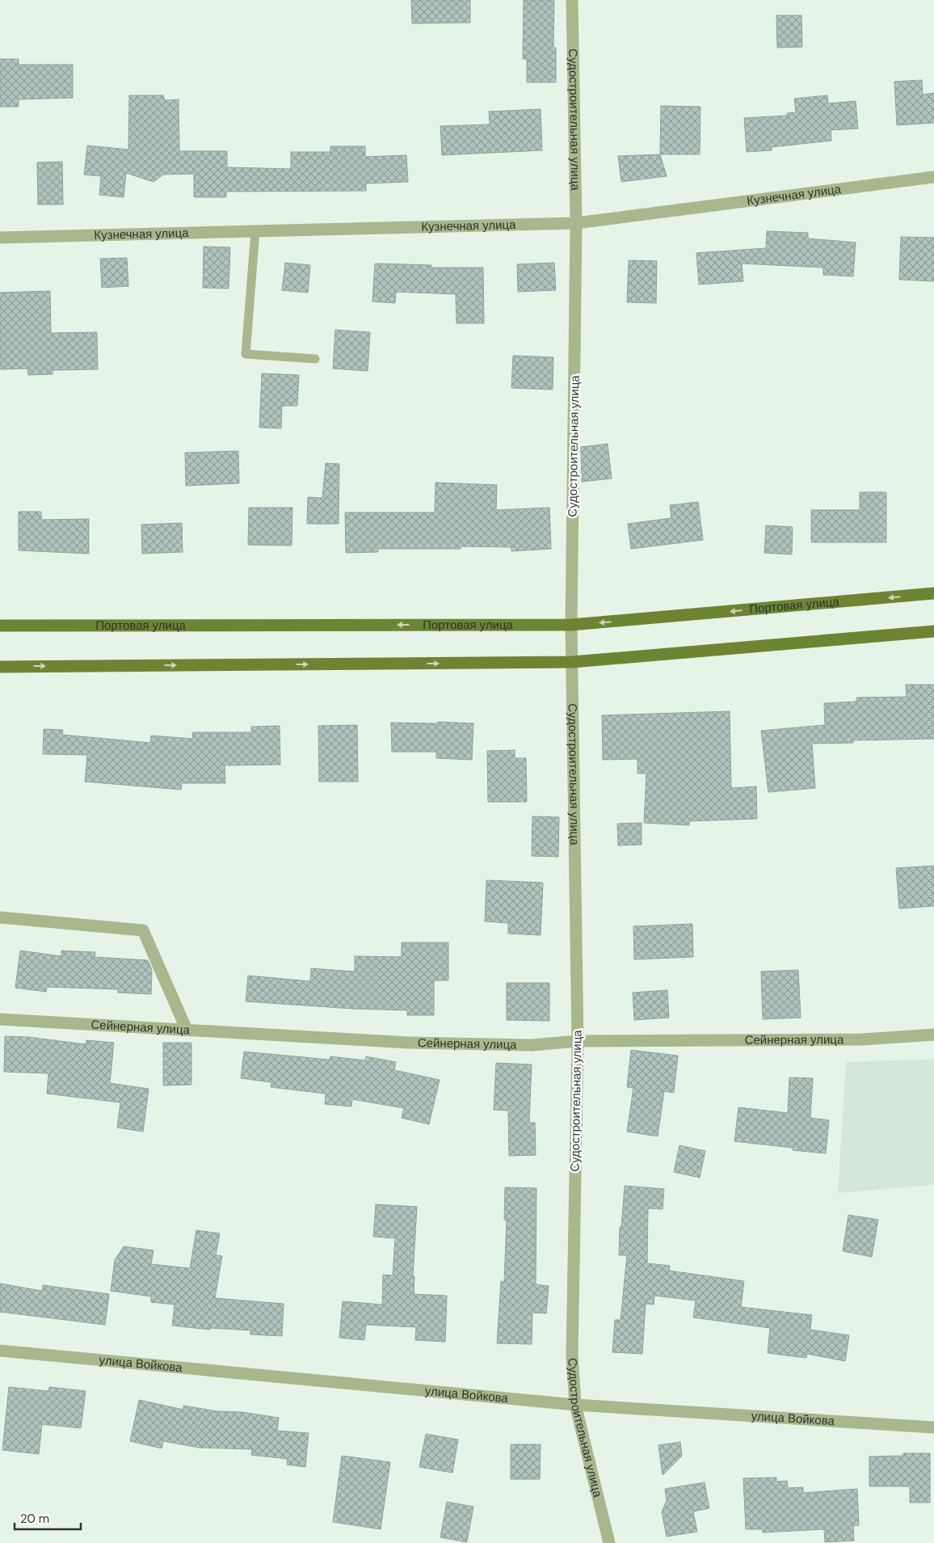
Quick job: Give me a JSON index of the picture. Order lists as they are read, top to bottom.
{
  "streets": {
    "main road": ["Портовая улица"],
    "street": [
      "Судостроительная улица",
      "Кузнечная улица",
      "Сейнерная улица",
      "улица Войкова"
    ]
  },
  "crossings": [
    ["Судостроительная улица", "Кузнечная улица"],
    ["Судостроительная улица", "Портовая улица"],
    ["Судостроительная улица", "Сейнерная улица"],
    ["Судостроительная улица", "улица Войкова"]
  ],
  "scale_bar": "20 m"
}
